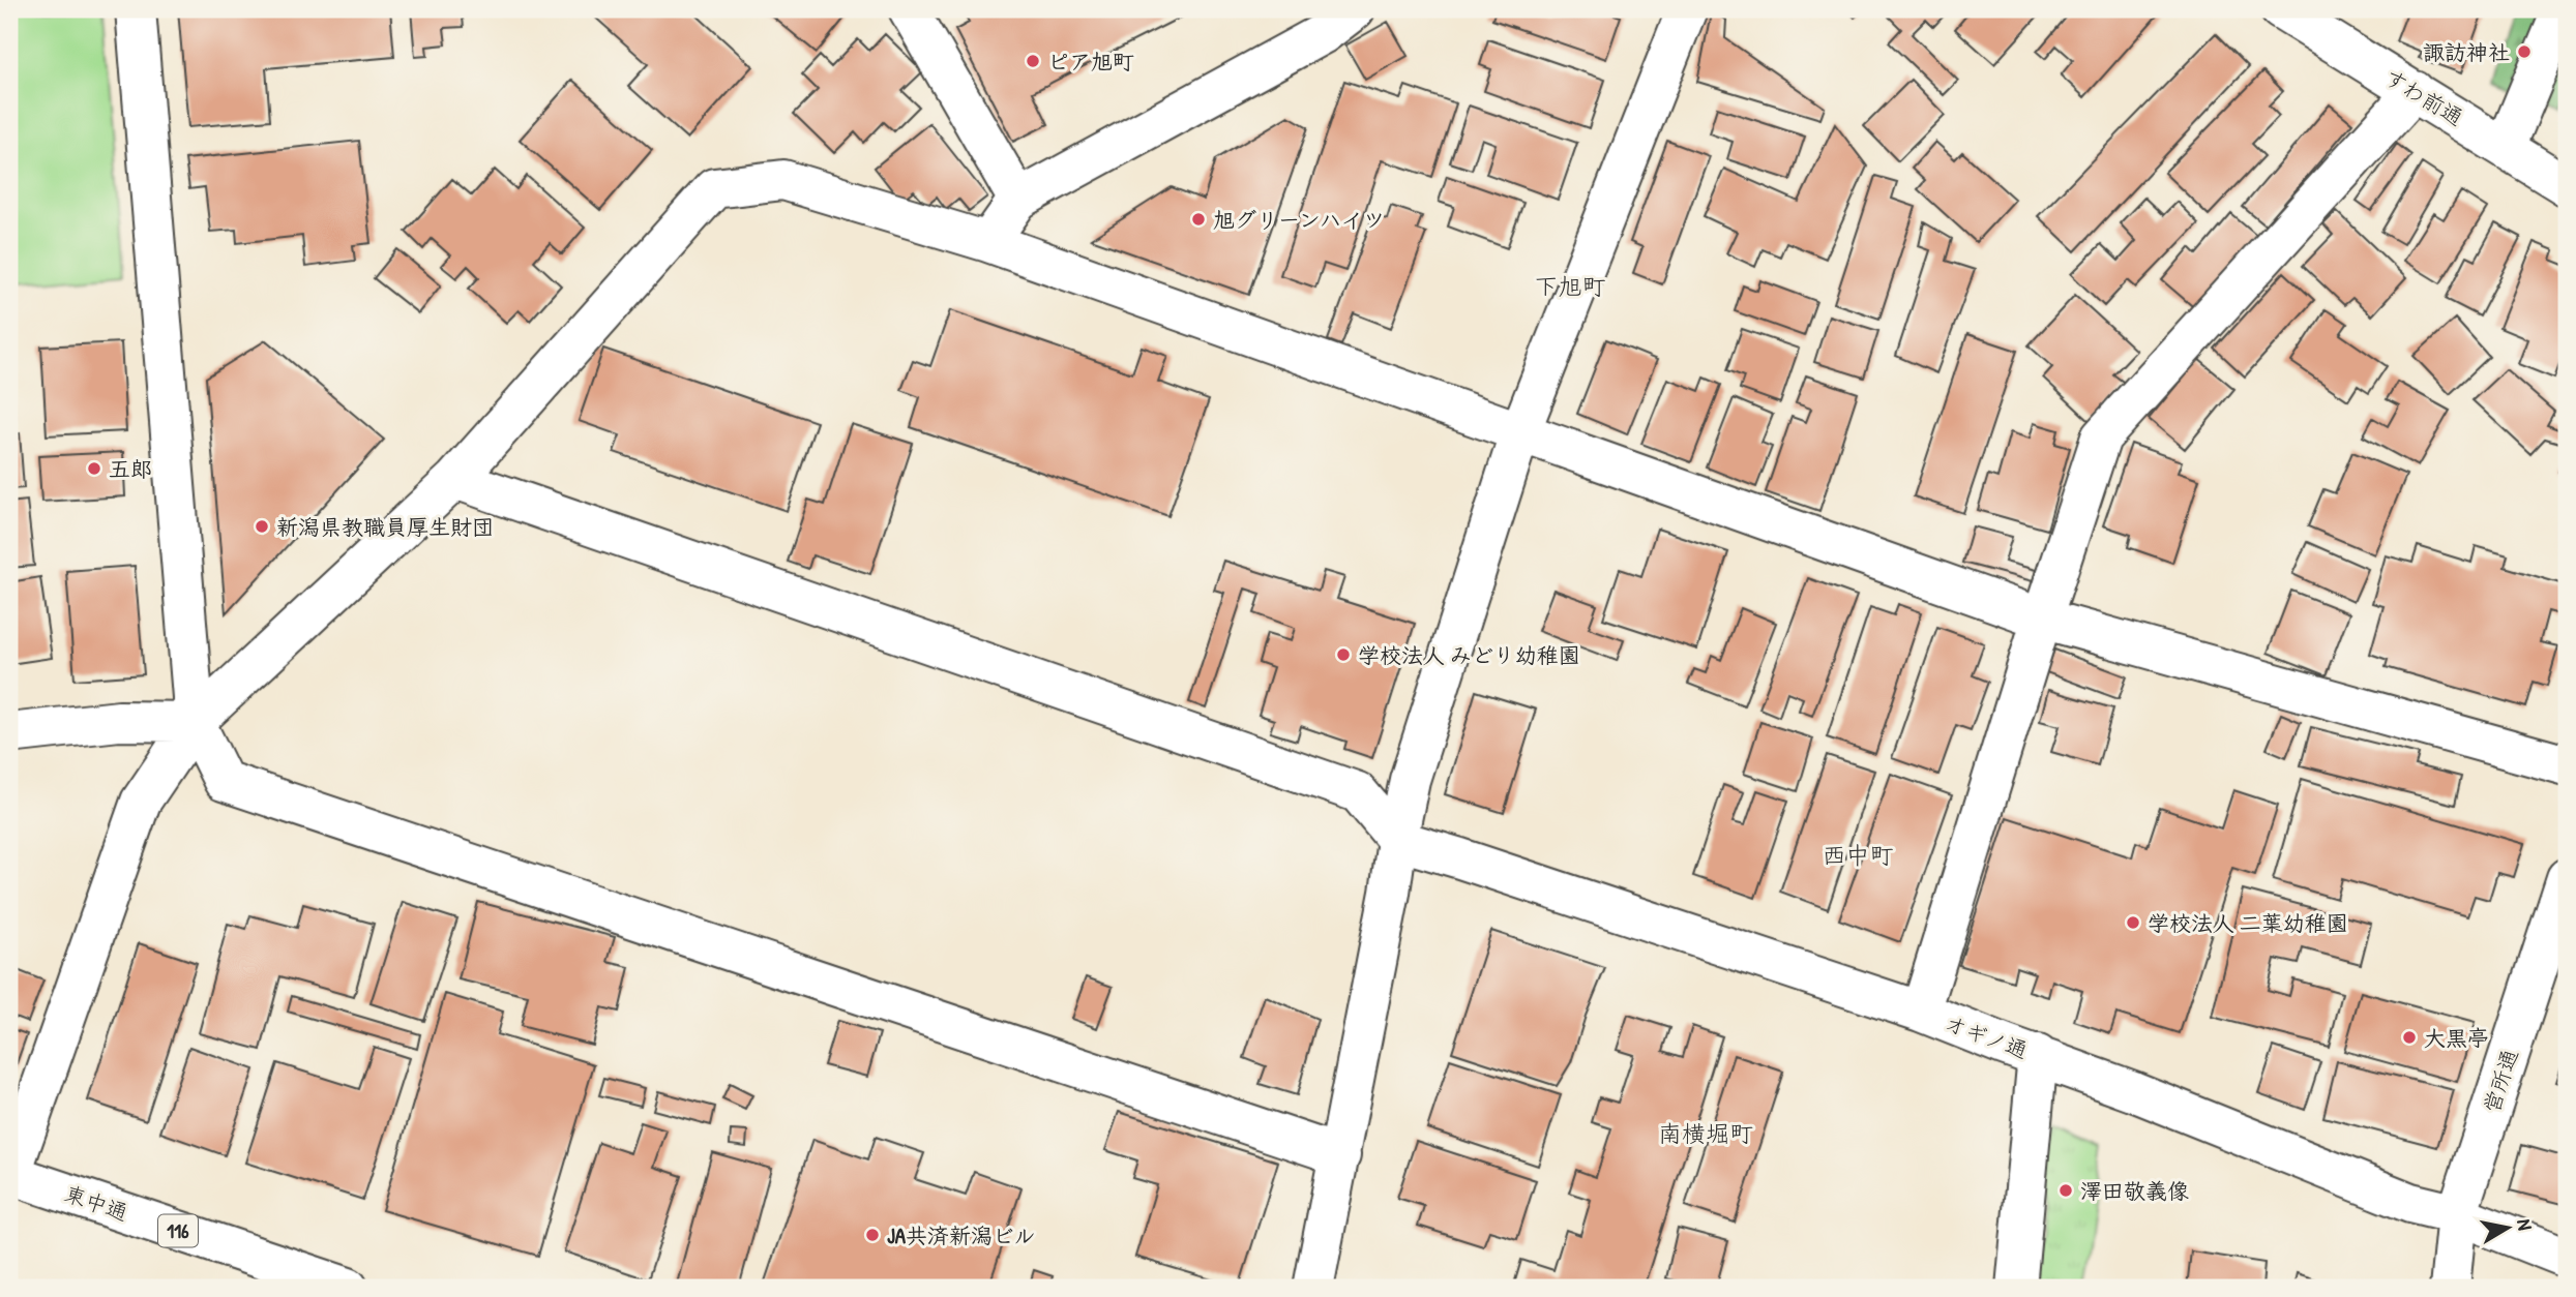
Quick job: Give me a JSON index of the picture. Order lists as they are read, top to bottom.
{
  "streets": {
    "main road": [
      "すわ前通",
      "オギノ通",
      "営所通",
      "東中通",
      "116"
    ]
  },
  "crossings": [
    ["オギノ通", "営所通"]
  ],
  "districts": ["下旭町", "西中町", "南横堀町"],
  "places": [
    "諏訪神社",
    "ピア旭町",
    "旭グリーンハイツ",
    "五郎",
    "新潟県教職員厚生財団",
    "学校法人 みどり幼稚園",
    "学校法人 二葉幼稚園",
    "大黒亭",
    "澤田敬義像",
    "JA共済新潟ビル"
  ],
  "north": "right"
}
